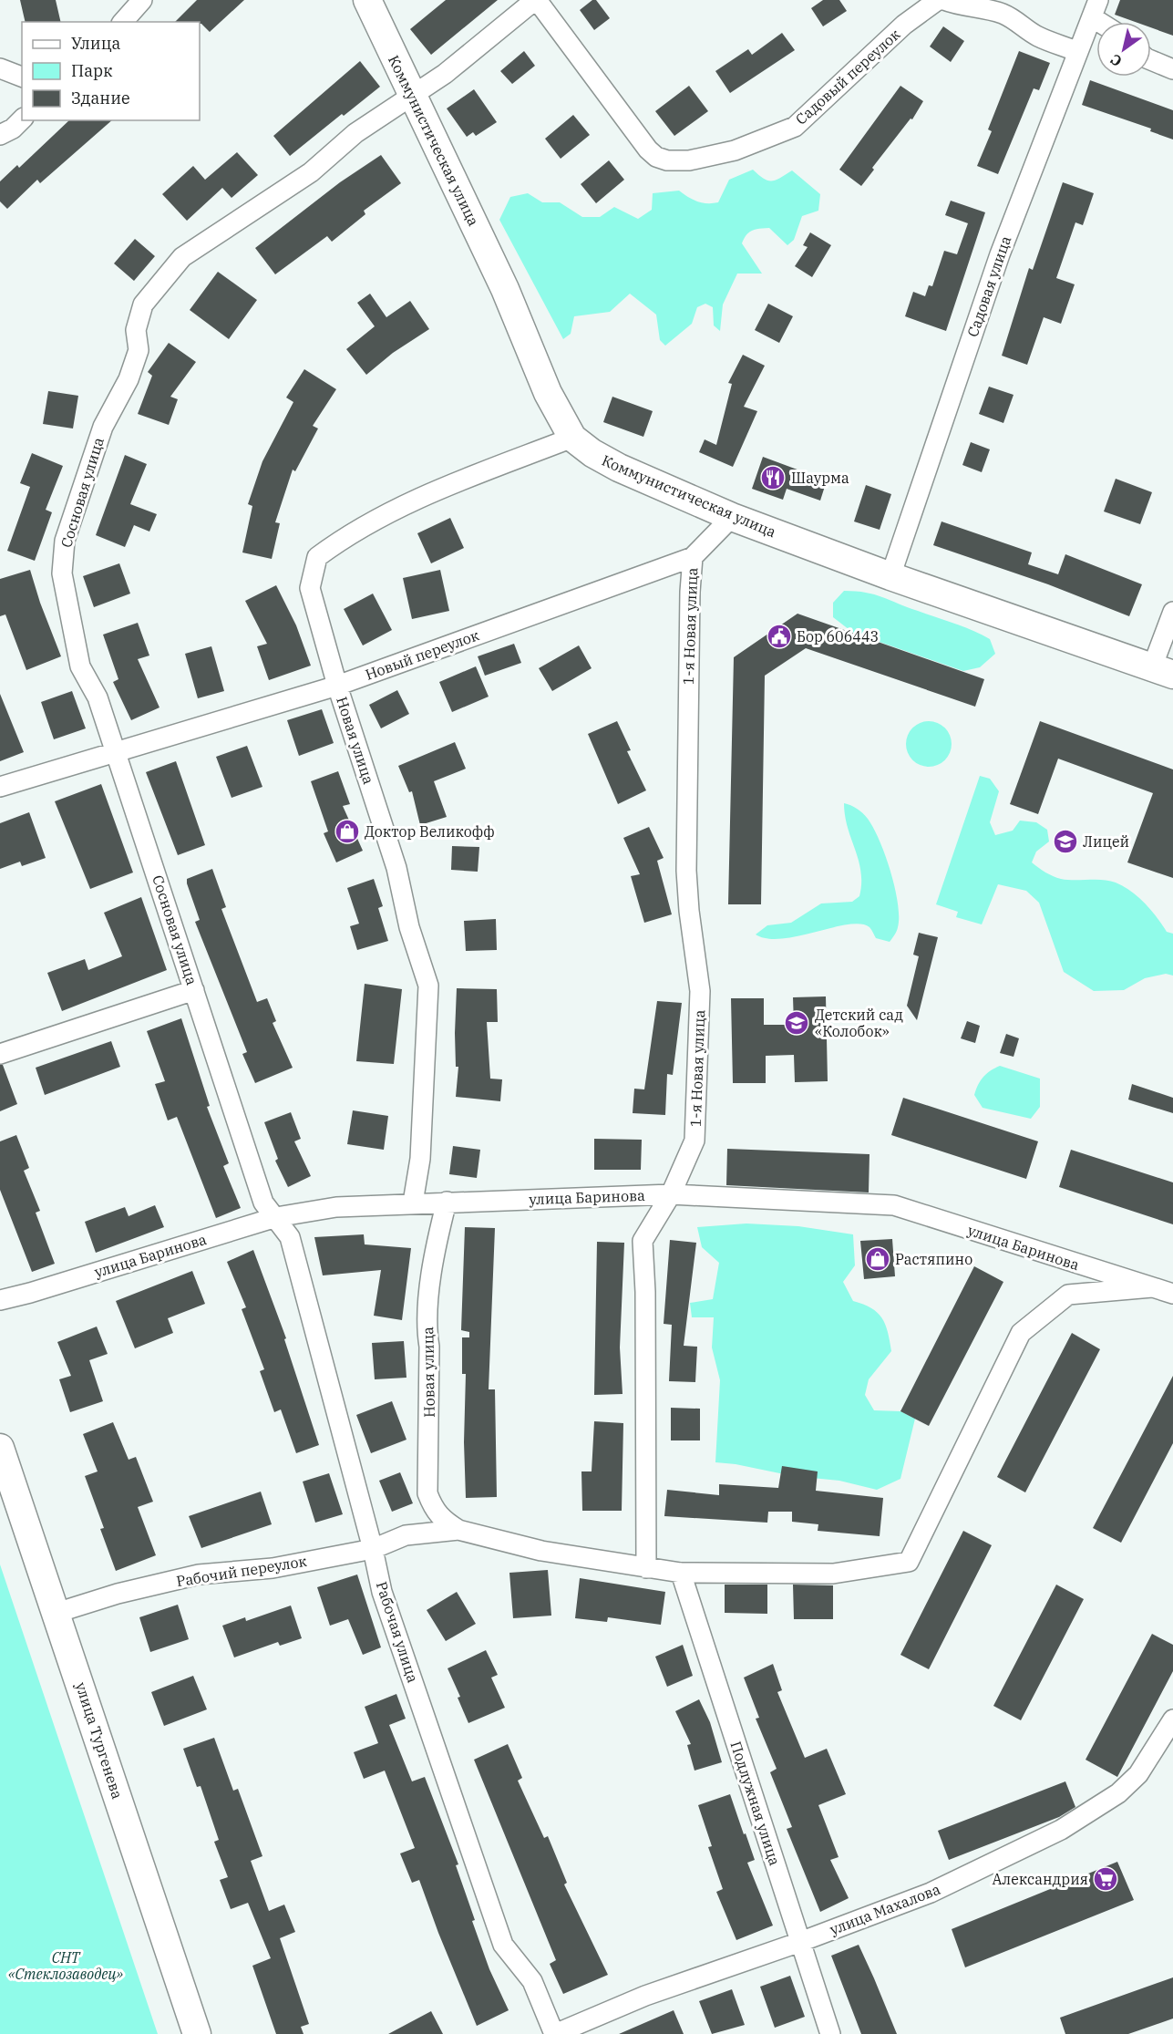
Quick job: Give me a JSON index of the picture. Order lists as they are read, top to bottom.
{
  "streets": {
    "street": [
      "Садовый переулок",
      "Коммунистическая улица",
      "Садовая улица",
      "Сосновая улица",
      "1-я Новая улица",
      "Новый переулок",
      "Новая улица",
      "улица Баринова",
      "Рабочий переулок",
      "Рабочая улица",
      "улица Тургенева",
      "Подлужная улица",
      "улица Махалова"
    ]
  },
  "crossings": [
    ["Садовый переулок", "Сосновая улица"],
    ["Коммунистическая улица", "Садовая улица"],
    ["Коммунистическая улица", "Сосновая улица"],
    ["Коммунистическая улица", "Новый переулок"],
    ["Коммунистическая улица", "Новая улица"],
    ["Сосновая улица", "Новый переулок"],
    ["Сосновая улица", "улица Баринова"],
    ["Сосновая улица", "Рабочая улица"],
    ["1-я Новая улица", "Новый переулок"],
    ["1-я Новая улица", "улица Баринова"],
    ["Новый переулок", "Новая улица"],
    ["Новая улица", "улица Баринова"],
    ["Новая улица", "Рабочий переулок"],
    ["улица Баринова", "Рабочая улица"],
    ["Рабочий переулок", "Рабочая улица"],
    ["Рабочий переулок", "улица Тургенева"],
    ["Рабочая улица", "улица Махалова"],
    ["Подлужная улица", "улица Махалова"]
  ],
  "parks": ["СНТ «Стеклозаводец»"],
  "places": {
    "restaurant": ["Шаурма"],
    "public building": ["Бор 606443"],
    "shop": ["Доктор Великофф", "Растяпино"],
    "school or university": ["Лицей", "Детский сад «Колобок»"],
    "supermarket": ["Александрия"]
  },
  "legend": ["Улица", "Парк", "Здание"],
  "north": "bottom left"
}
